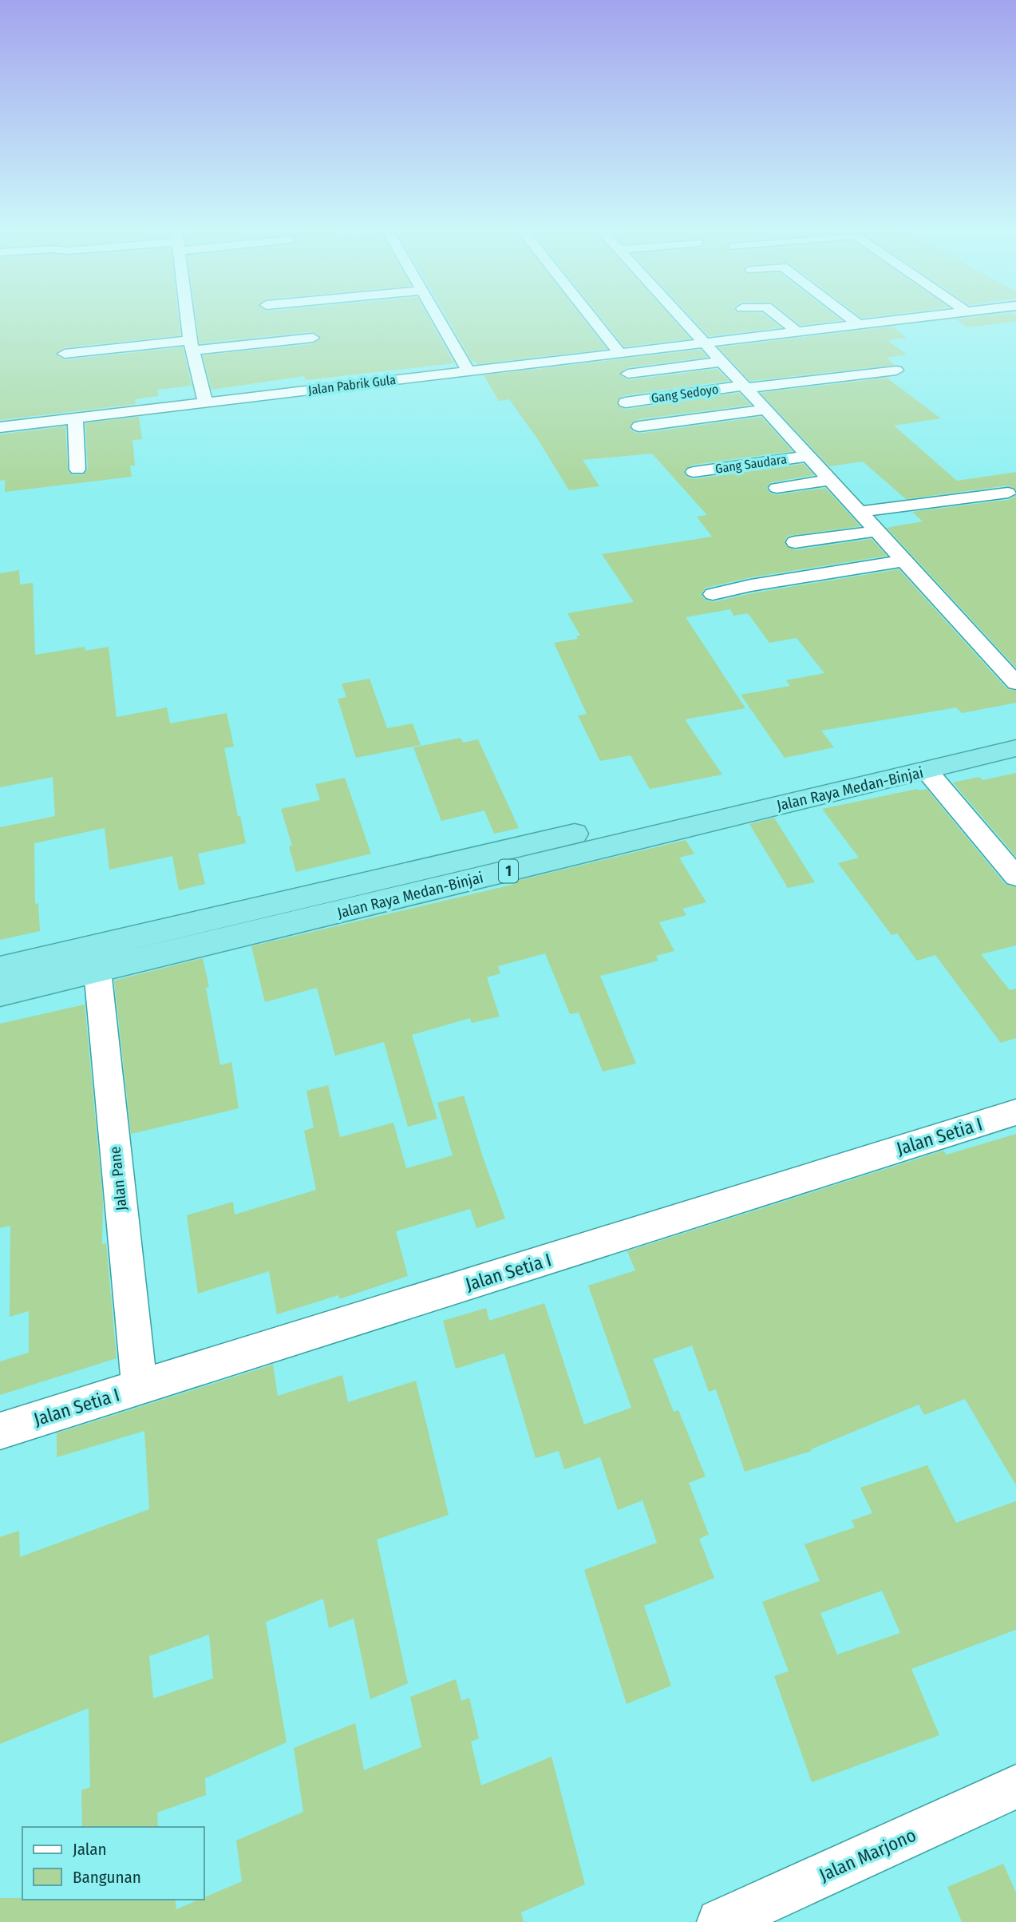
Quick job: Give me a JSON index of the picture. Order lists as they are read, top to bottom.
{
  "streets": {
    "highway": ["Jalan Raya Medan-Binjai", "1"],
    "street": [
      "Jalan Pabrik Gula",
      "Gang Sedoyo",
      "Gang Saudara",
      "Jalan Setia I",
      "Jalan Pane",
      "Jalan Marjono"
    ]
  },
  "crossings": [
    ["Jalan Raya Medan-Binjai", "Jalan Pane"],
    ["Jalan Setia I", "Jalan Pane"]
  ],
  "legend": ["Jalan", "Bangunan"]
}
